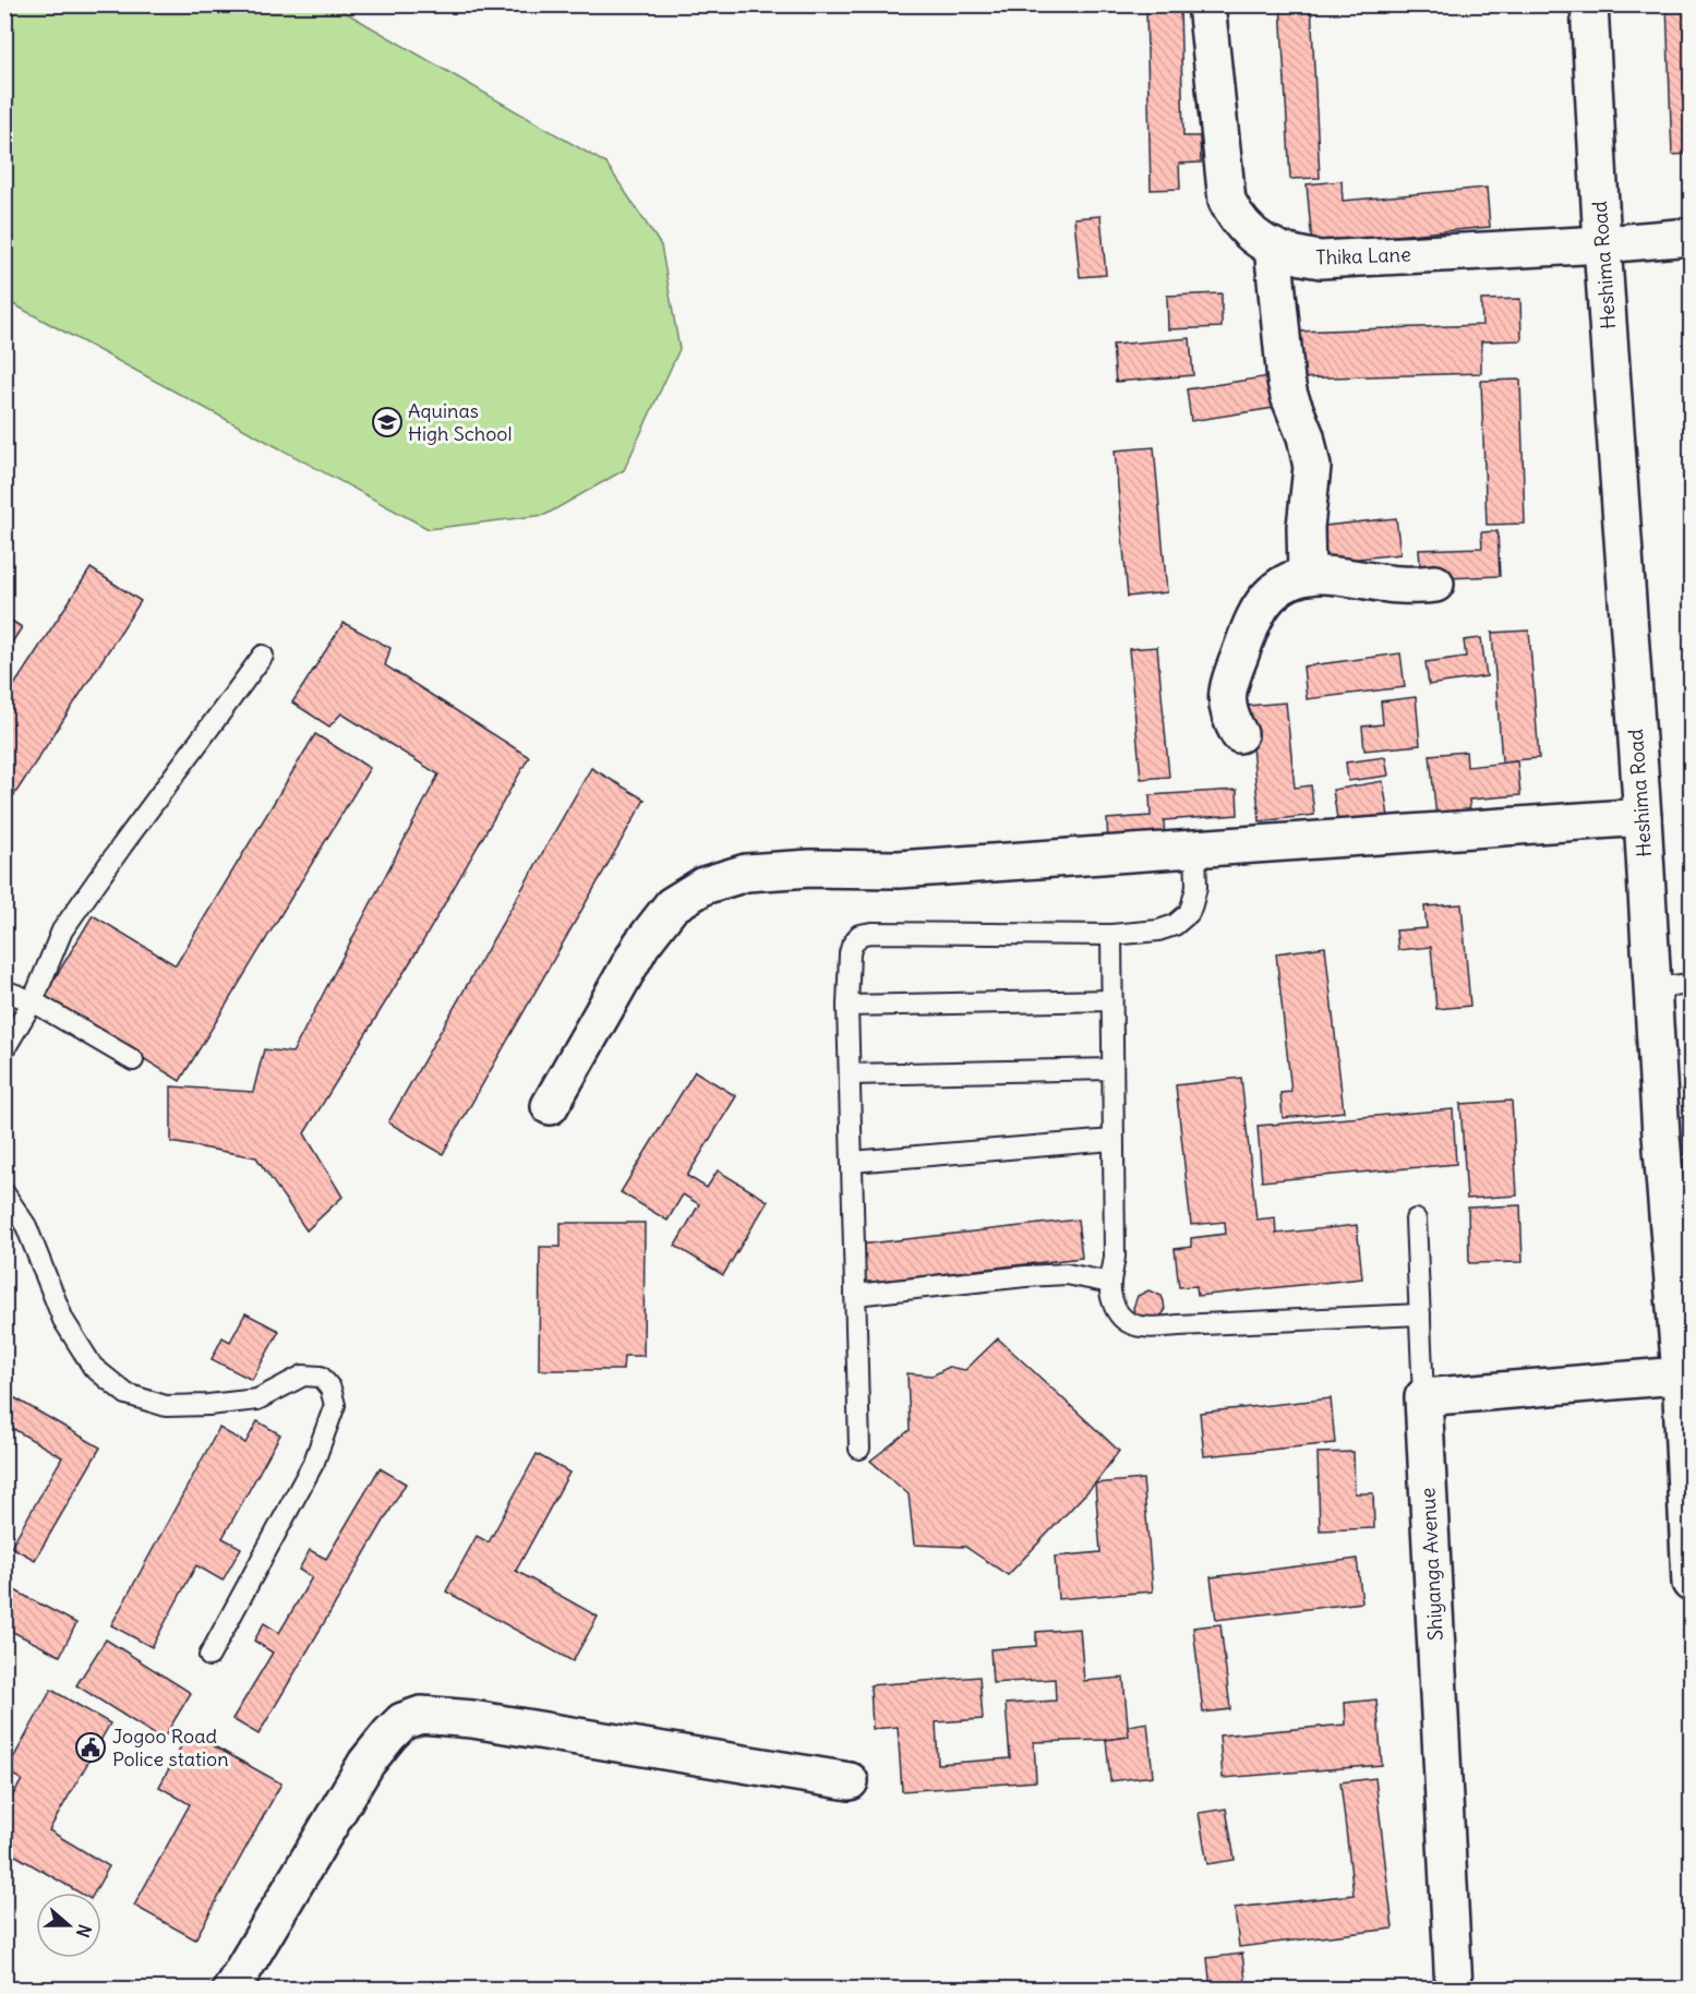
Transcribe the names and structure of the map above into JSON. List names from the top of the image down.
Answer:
{
  "streets": {
    "street": ["Thika Lane", "Heshima Road", "Shiyanga Avenue"]
  },
  "crossings": [
    ["Thika Lane", "Heshima Road"]
  ],
  "places": {
    "school or university": ["Aquinas High School"],
    "public building": ["Jogoo Road Police station"]
  },
  "north": "right"
}
